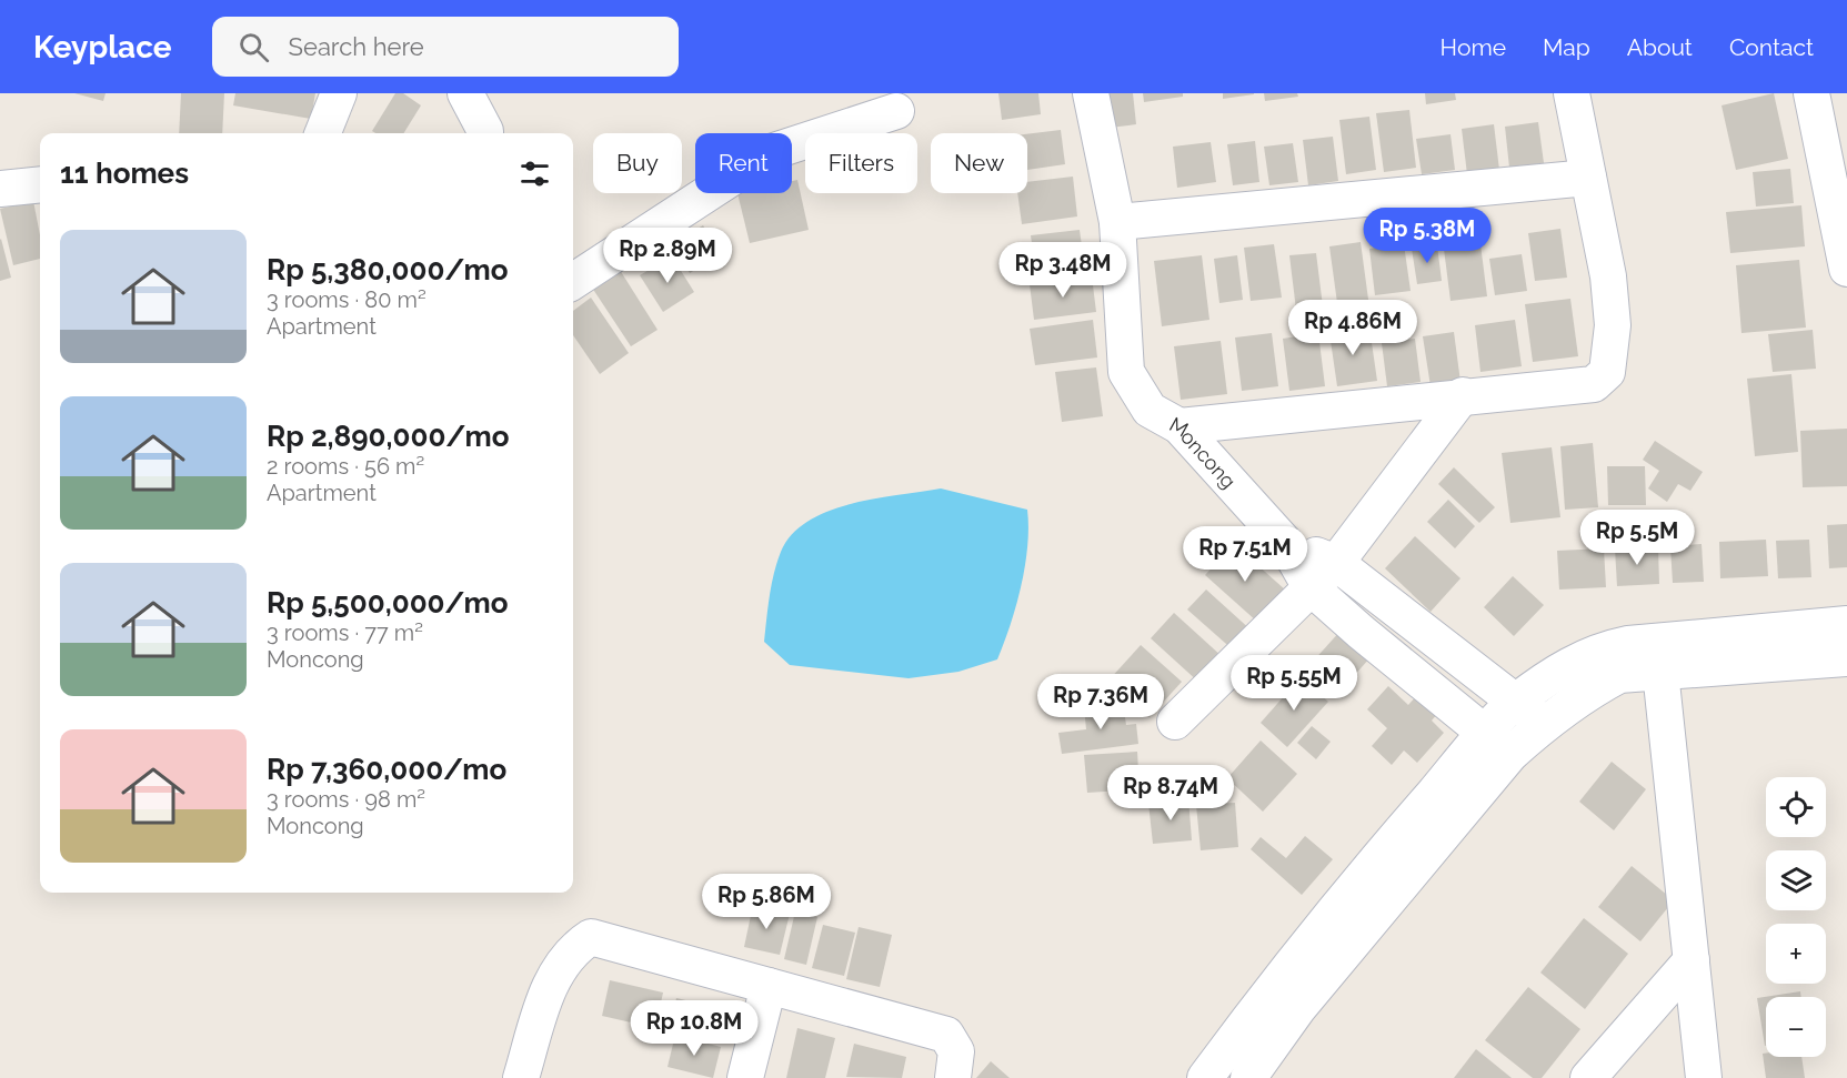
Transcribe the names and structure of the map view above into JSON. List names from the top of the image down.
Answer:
{
  "streets": {
    "street": ["Moncong"]
  },
  "page": {
    "header": "Keyplace",
    "search": "Search here",
    "nav": [
      "Home",
      "Map",
      "About",
      "Contact"
    ],
    "chip": [
      "Buy",
      "Rent",
      "Filters",
      "New"
    ],
    "heading": "11 homes",
    "price": [
      "Rp 5.38M",
      "Rp 2.89M",
      "Rp 3.48M",
      "Rp 4.86M",
      "Rp 5.5M",
      "Rp 7.51M",
      "Rp 5.55M",
      "Rp 7.36M",
      "Rp 8.74M",
      "Rp 5.86M",
      "Rp 10.8M"
    ],
    "list": [
      {
        "name": "Rp 5,380,000/mo",
        "note": "3 rooms · 80 m² · Apartment"
      },
      {
        "name": "Rp 2,890,000/mo",
        "note": "2 rooms · 56 m² · Apartment"
      },
      {
        "name": "Rp 5,500,000/mo",
        "note": "3 rooms · 77 m² · Moncong"
      },
      {
        "name": "Rp 7,360,000/mo",
        "note": "3 rooms · 98 m² · Moncong"
      }
    ],
    "map_buttons": ["+", "−"]
  }
}
